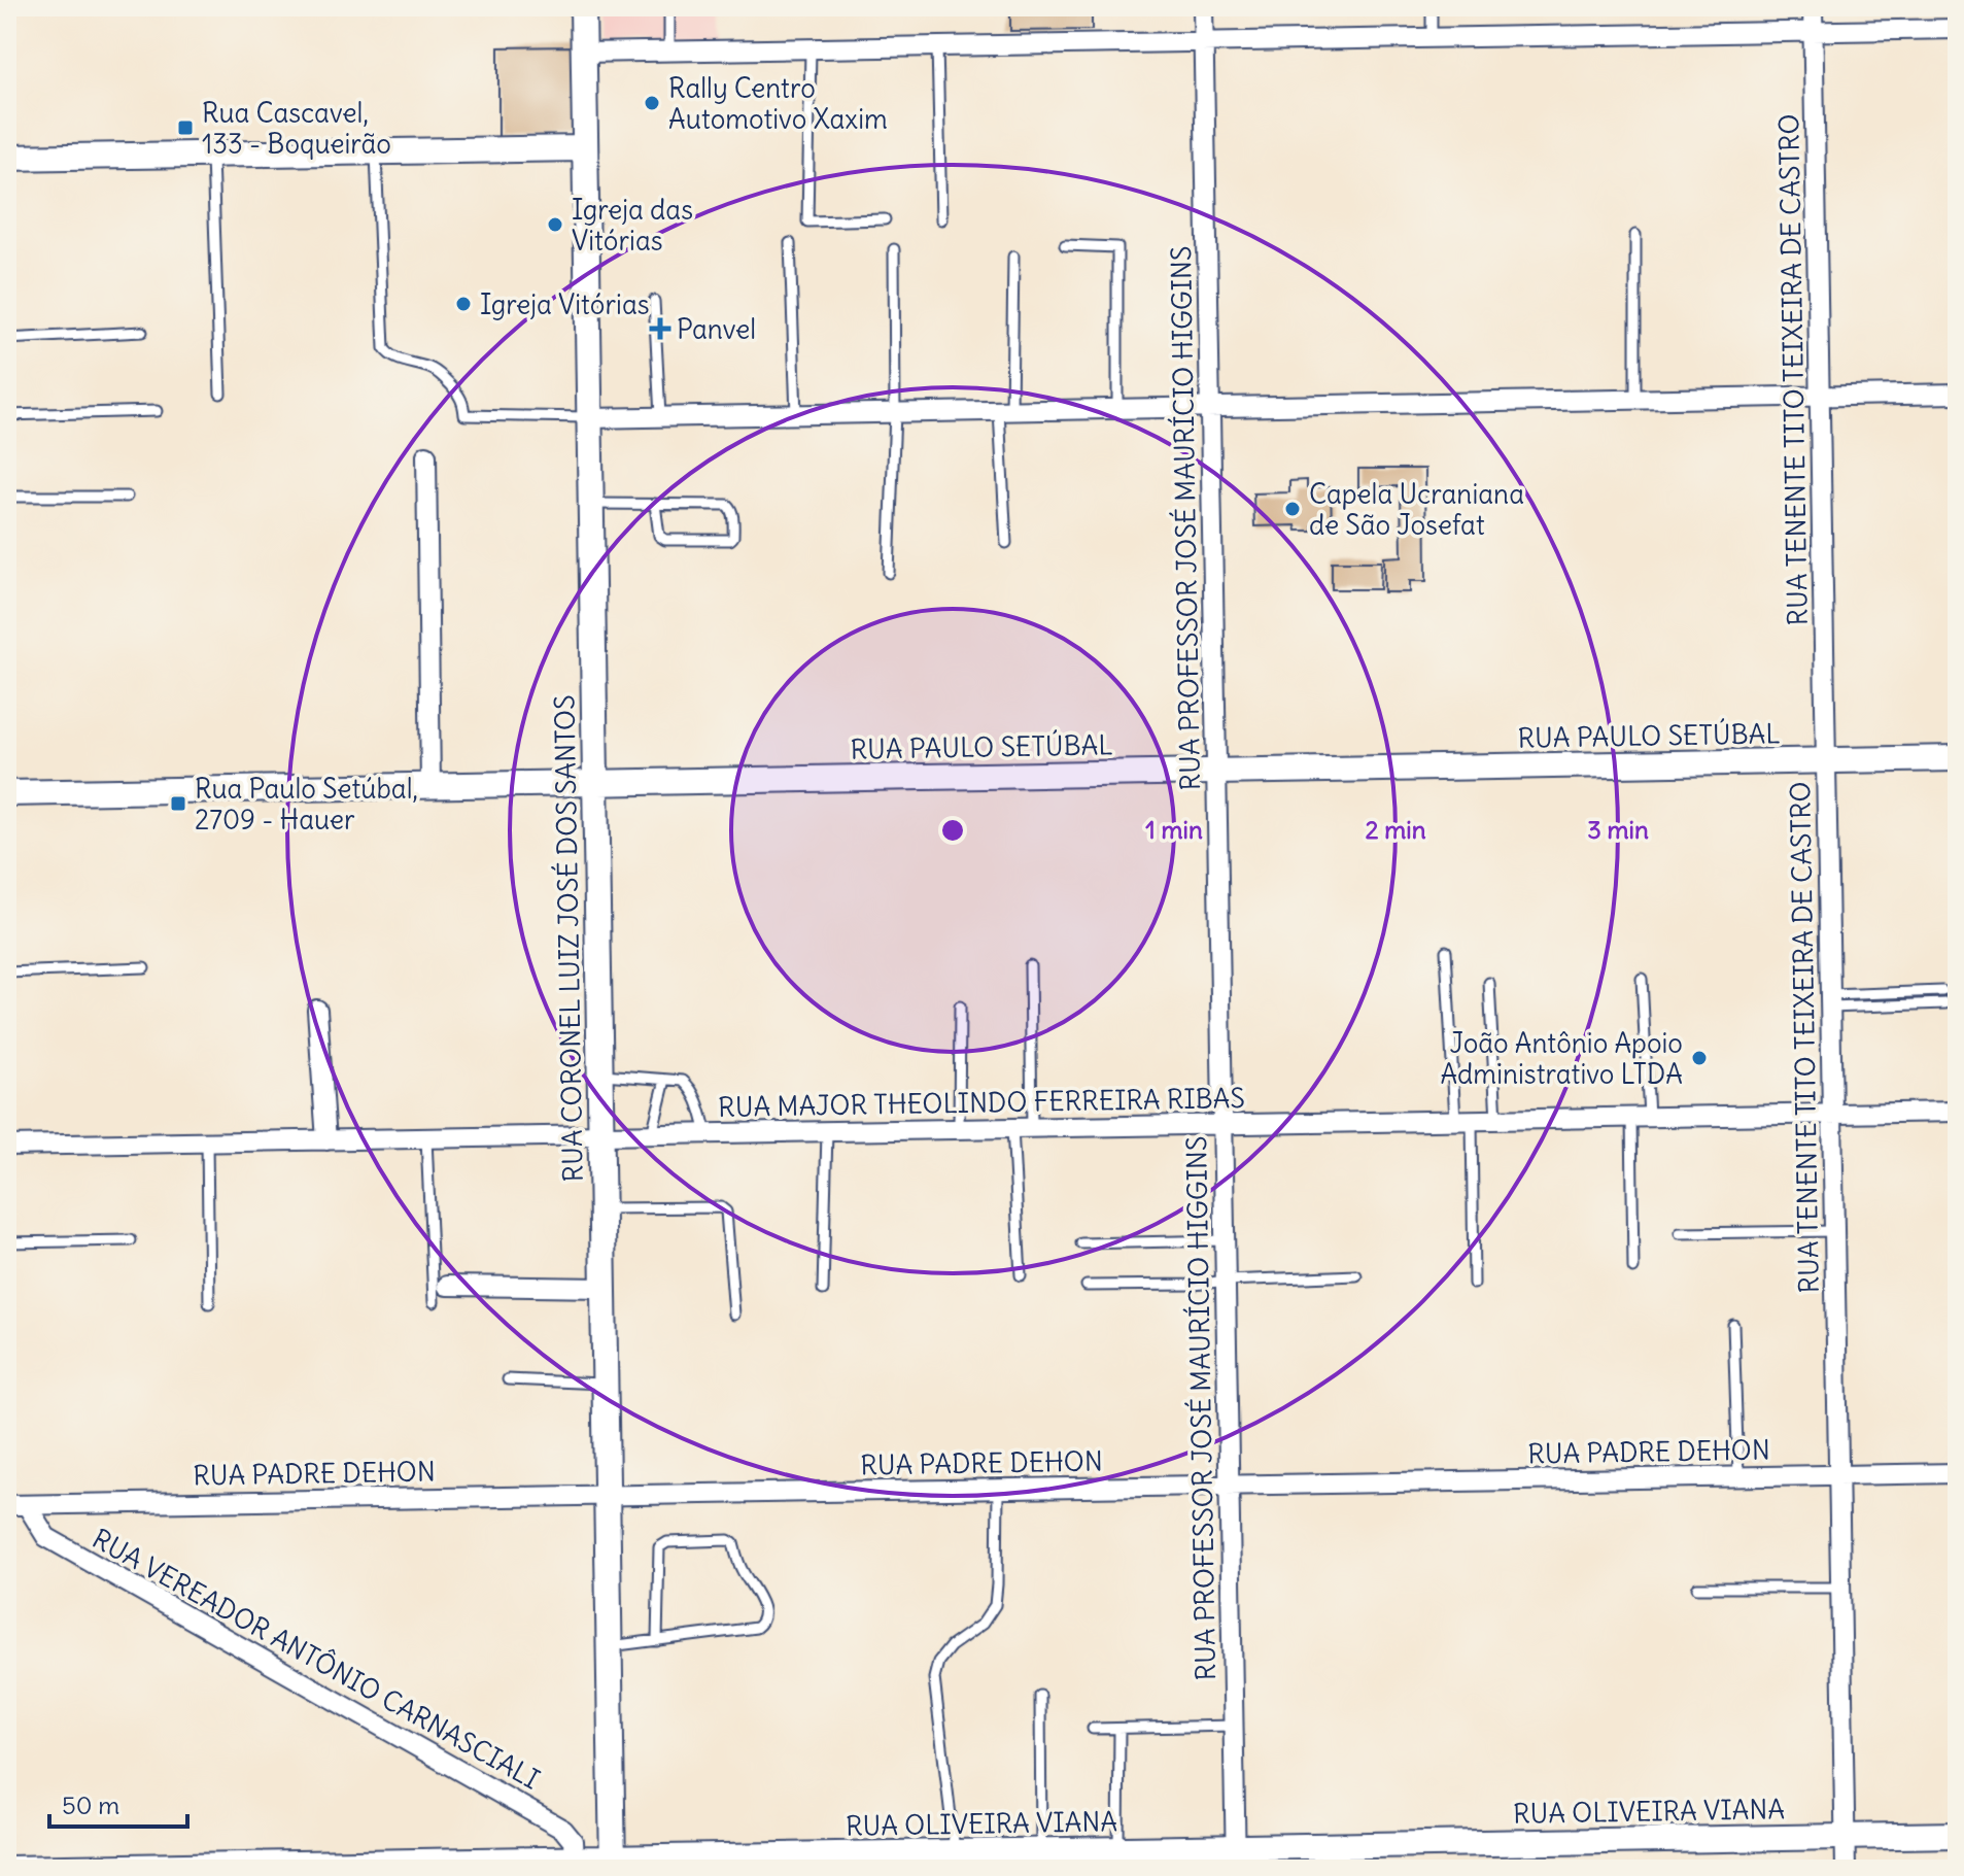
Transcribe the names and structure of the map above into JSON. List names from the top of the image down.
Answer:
{
  "streets": {
    "main road": ["RUA PAULO SETÚBAL", "RUA CORONEL LUIZ JOSÉ DOS SANTOS", "RUA OLIVEIRA VIANA"],
    "street": [
      "RUA TENENTE TITO TEIXEIRA DE CASTRO",
      "RUA PROFESSOR JOSÉ MAURÍCIO HIGGINS",
      "RUA MAJOR THEOLINDO FERREIRA RIBAS",
      "RUA PADRE DEHON",
      "RUA VEREADOR ANTÔNIO CARNASCIALI"
    ]
  },
  "crossings": [
    ["RUA TENENTE TITO TEIXEIRA DE CASTRO", "RUA PAULO SETÚBAL"],
    ["RUA TENENTE TITO TEIXEIRA DE CASTRO", "RUA MAJOR THEOLINDO FERREIRA RIBAS"],
    ["RUA TENENTE TITO TEIXEIRA DE CASTRO", "RUA PADRE DEHON"],
    ["RUA TENENTE TITO TEIXEIRA DE CASTRO", "RUA OLIVEIRA VIANA"],
    ["RUA PROFESSOR JOSÉ MAURÍCIO HIGGINS", "RUA PAULO SETÚBAL"],
    ["RUA PROFESSOR JOSÉ MAURÍCIO HIGGINS", "RUA MAJOR THEOLINDO FERREIRA RIBAS"],
    ["RUA PROFESSOR JOSÉ MAURÍCIO HIGGINS", "RUA PADRE DEHON"],
    ["RUA PROFESSOR JOSÉ MAURÍCIO HIGGINS", "RUA OLIVEIRA VIANA"],
    ["RUA PAULO SETÚBAL", "RUA CORONEL LUIZ JOSÉ DOS SANTOS"],
    ["RUA CORONEL LUIZ JOSÉ DOS SANTOS", "RUA MAJOR THEOLINDO FERREIRA RIBAS"],
    ["RUA CORONEL LUIZ JOSÉ DOS SANTOS", "RUA PADRE DEHON"],
    ["RUA CORONEL LUIZ JOSÉ DOS SANTOS", "RUA OLIVEIRA VIANA"],
    ["RUA PADRE DEHON", "RUA VEREADOR ANTÔNIO CARNASCIALI"],
    ["RUA VEREADOR ANTÔNIO CARNASCIALI", "RUA OLIVEIRA VIANA"]
  ],
  "places": {
    "other": [
      "Rally Centro Automotivo Xaxim",
      "Igreja das Vitórias",
      "Igreja Vitórias",
      "Capela Ucraniana de São Josefat",
      "João Antônio Apoio Administrativo LTDA"
    ],
    "transit": ["Rua Cascavel, 133 - Boqueirão", "Rua Paulo Setúbal, 2709 - Hauer"],
    "health": ["Panvel"]
  },
  "scale_bar": "50 m",
  "rings": ["1 min", "2 min", "3 min"]
}
